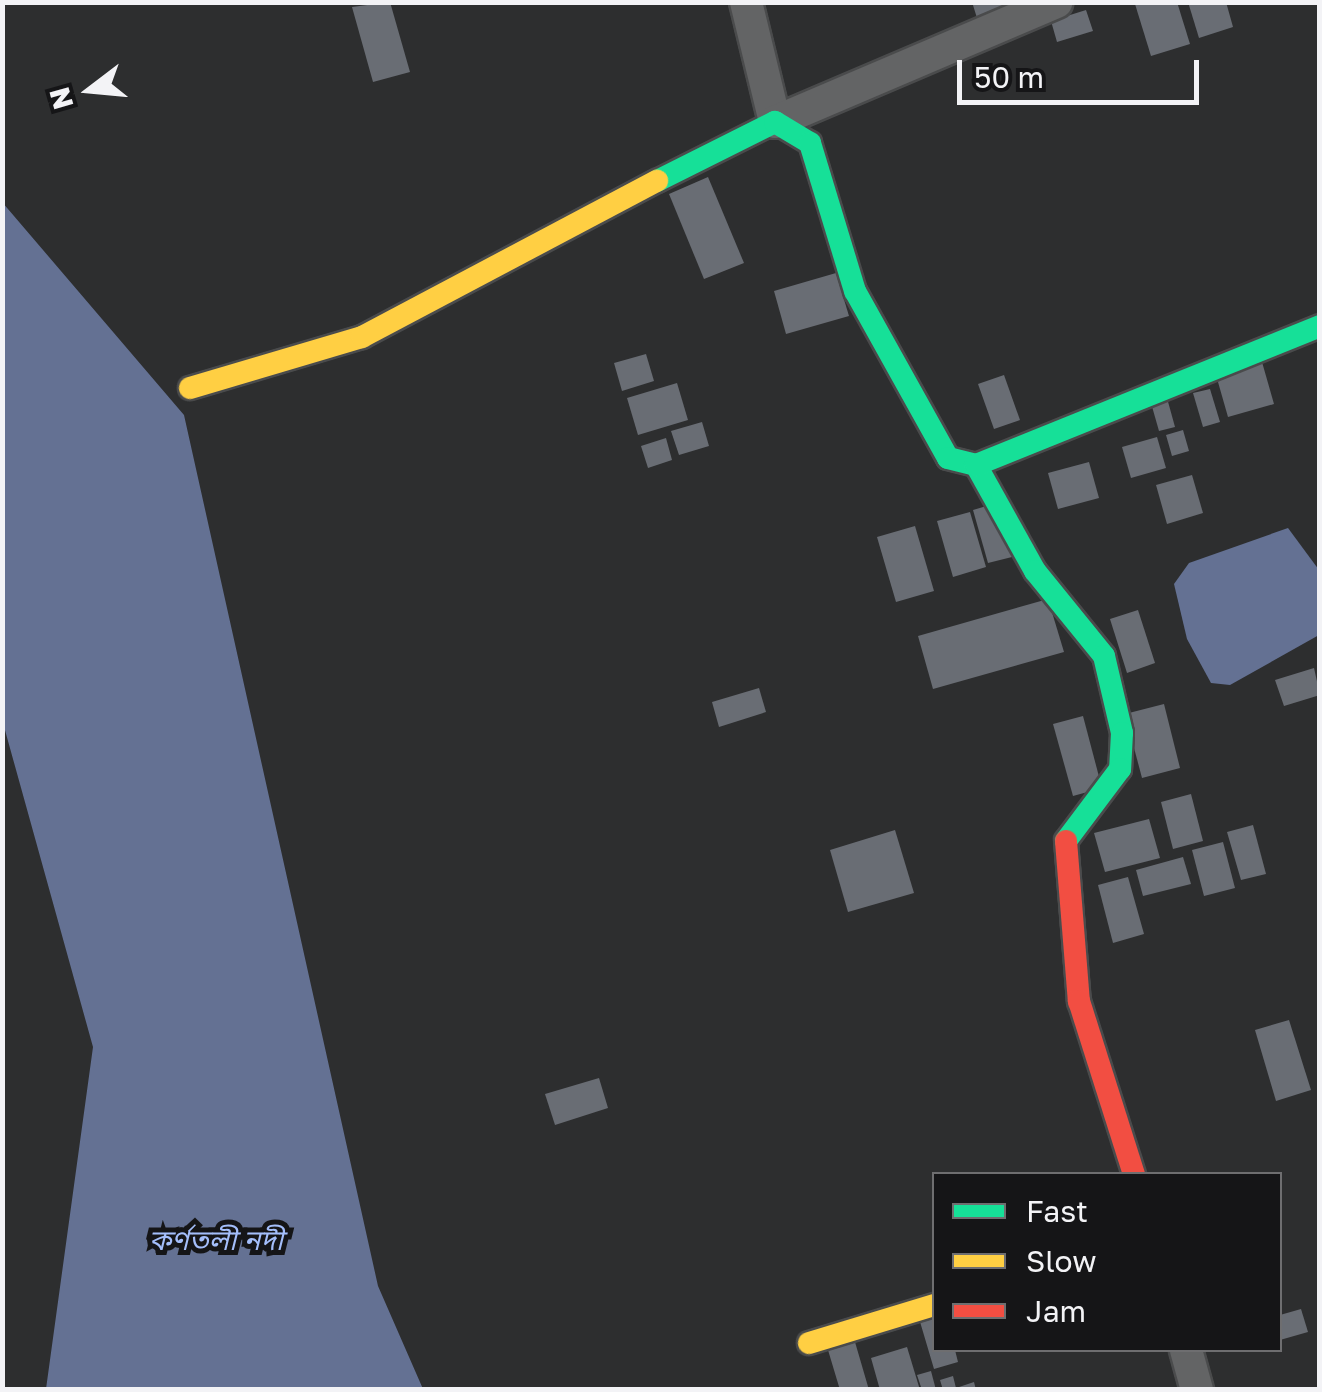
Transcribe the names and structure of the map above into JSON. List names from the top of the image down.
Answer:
{
  "water": ["কর্ণতলী নদী"],
  "legend": ["Fast", "Slow", "Jam"],
  "scale_bar": "50 m",
  "north": "left"
}
